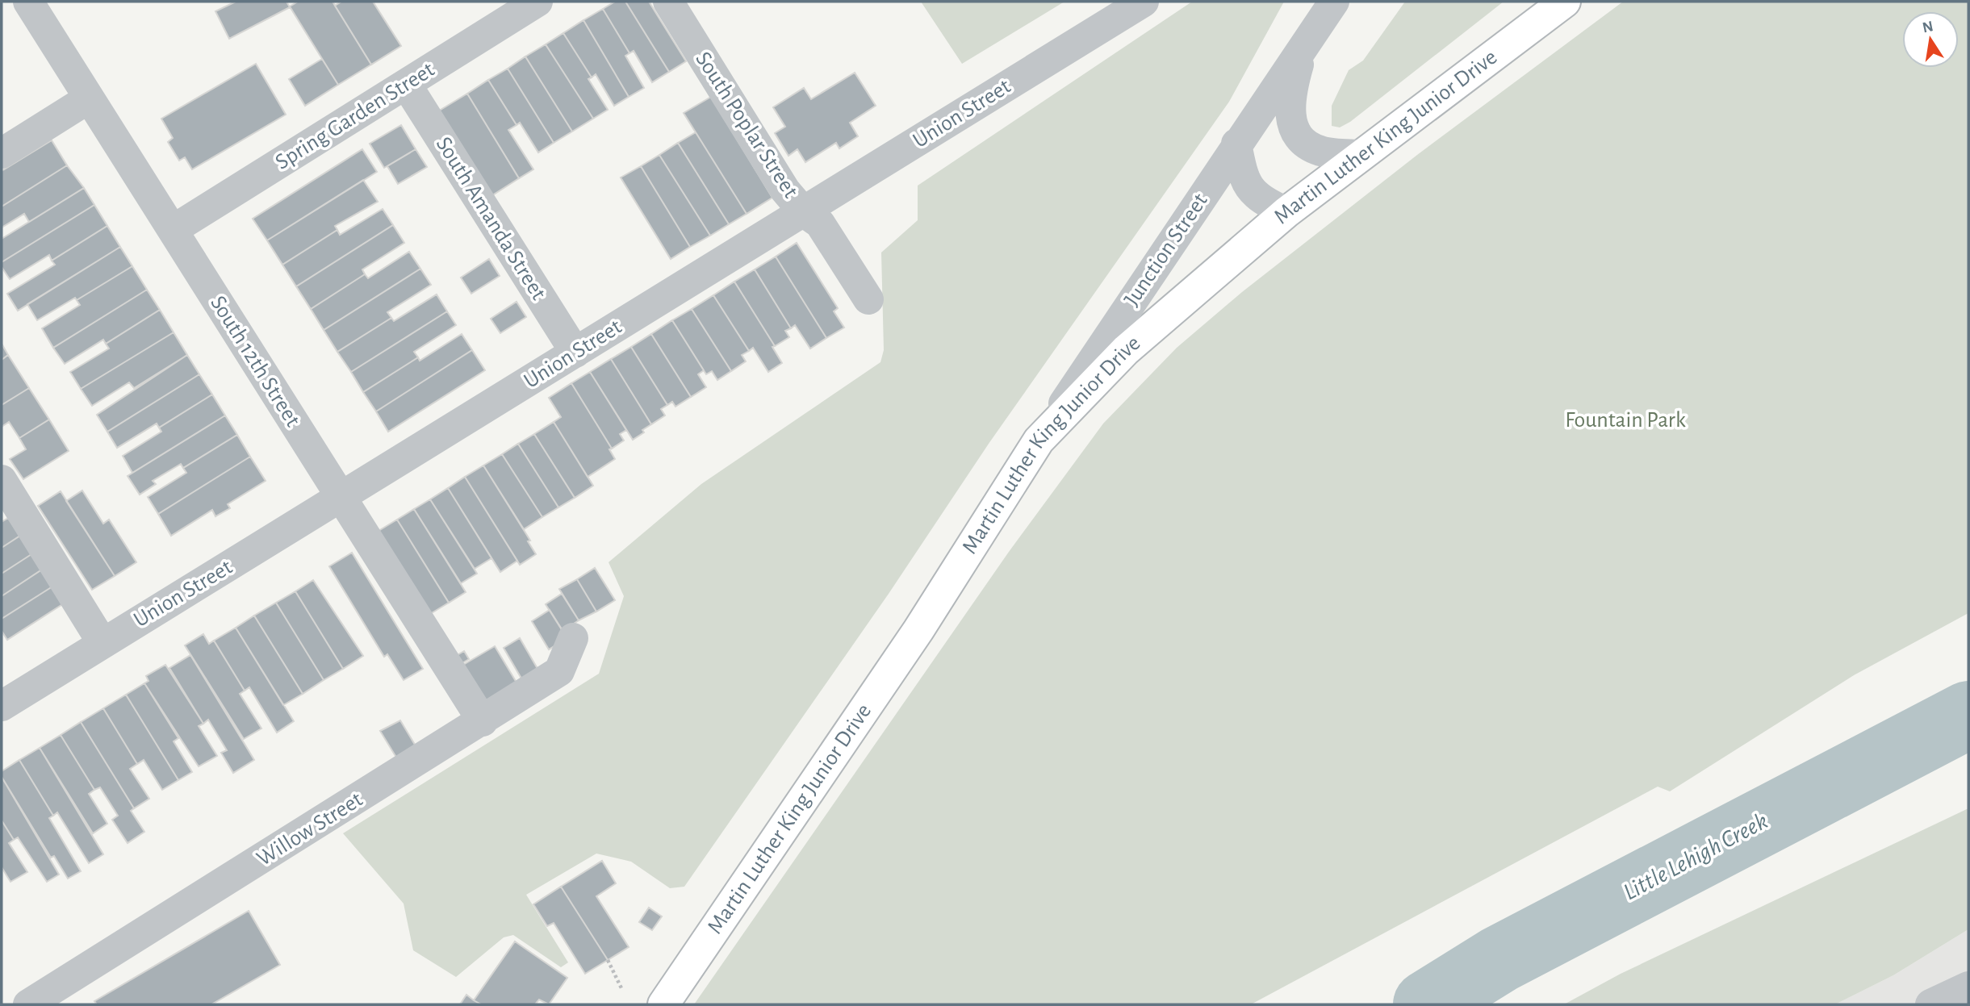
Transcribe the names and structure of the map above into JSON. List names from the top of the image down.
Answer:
{
  "streets": {
    "main road": ["Martin Luther King Junior Drive"],
    "street": [
      "Union Street",
      "Spring Garden Street",
      "South Poplar Street",
      "South Amanda Street",
      "Junction Street",
      "South 12th Street",
      "Willow Street"
    ]
  },
  "crossings": [
    ["Union Street", "South Poplar Street"],
    ["Union Street", "South Amanda Street"],
    ["Union Street", "South 12th Street"],
    ["Spring Garden Street", "South Amanda Street"],
    ["Spring Garden Street", "South 12th Street"],
    ["Martin Luther King Junior Drive", "Junction Street"],
    ["South 12th Street", "Willow Street"]
  ],
  "water": ["Little Lehigh Creek"],
  "parks": ["Fountain Park"],
  "north": "top"
}
